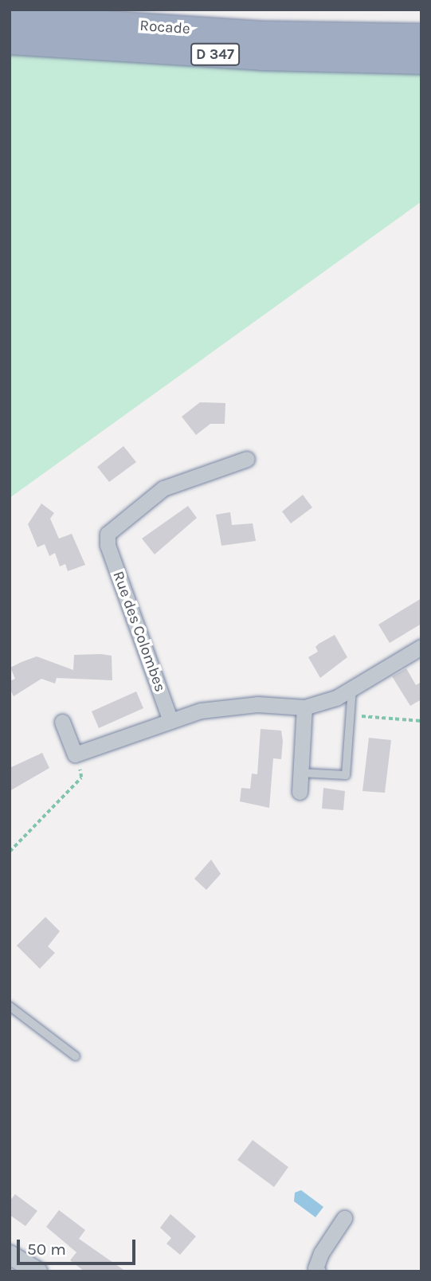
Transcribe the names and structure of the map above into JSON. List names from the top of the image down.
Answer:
{
  "streets": {
    "highway": ["Rocade", "D 347"],
    "street": ["Rue des Colombes"]
  },
  "scale_bar": "50 m"
}
